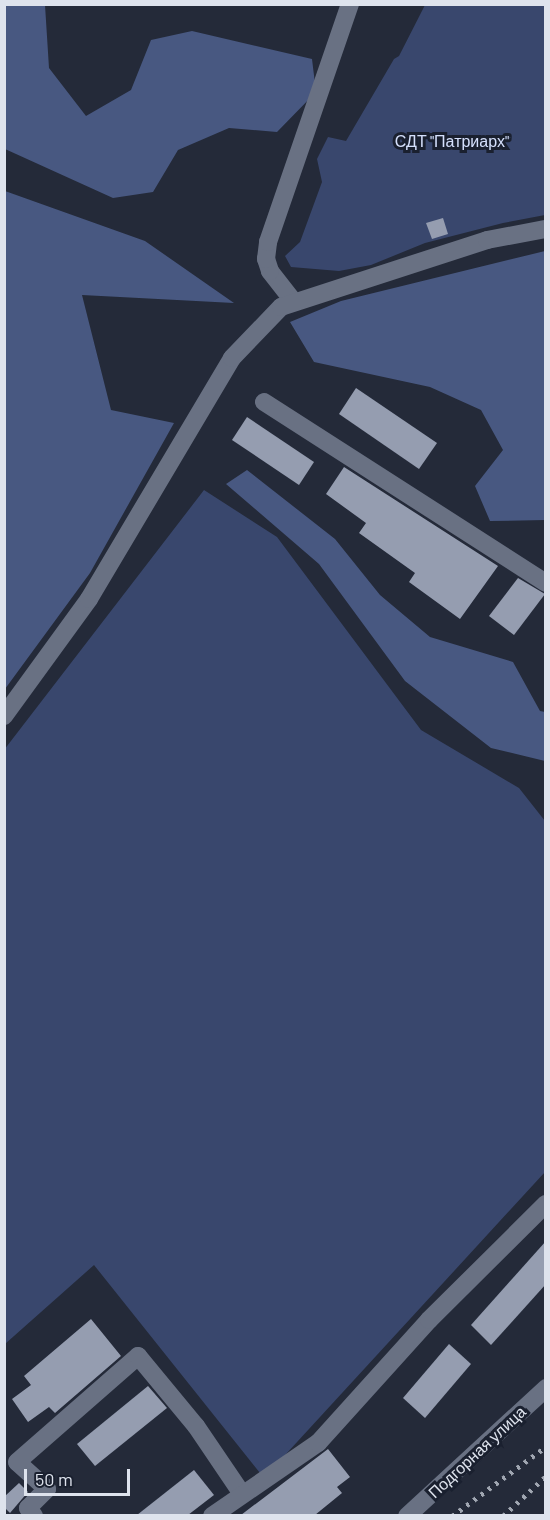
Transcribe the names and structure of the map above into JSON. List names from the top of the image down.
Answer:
{
  "streets": {
    "street": ["Подгорная улица"]
  },
  "parks": ["СДТ \"Патриарх\""],
  "scale_bar": "50 m"
}
